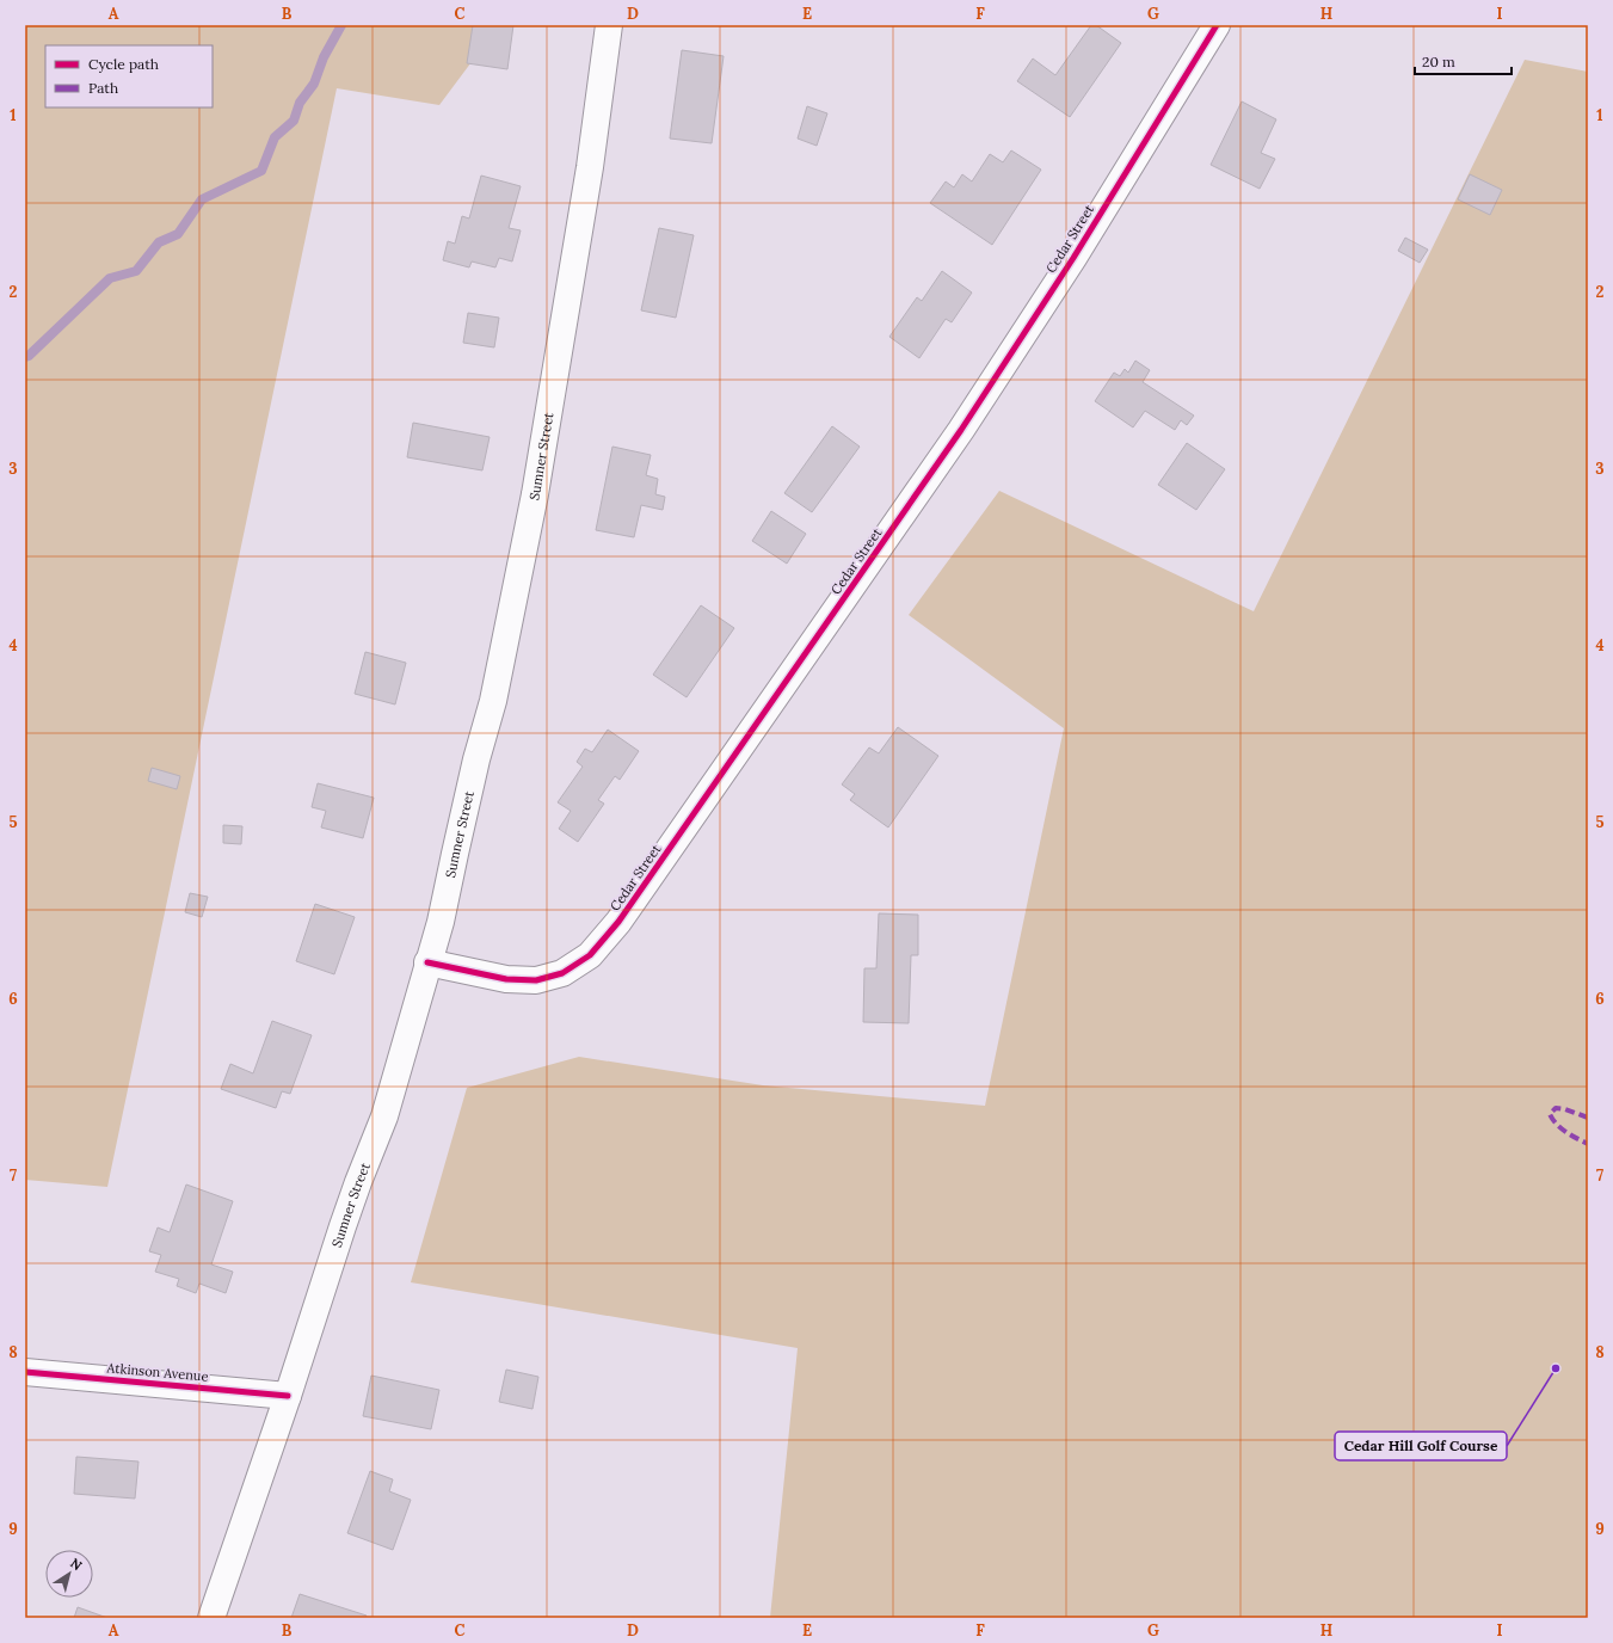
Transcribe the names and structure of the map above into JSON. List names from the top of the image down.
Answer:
{
  "streets": {
    "main road": ["Cedar Street", "Sumner Street", "Atkinson Avenue"]
  },
  "crossings": [
    ["Cedar Street", "Sumner Street"],
    ["Sumner Street", "Atkinson Avenue"]
  ],
  "places": ["Cedar Hill Golf Course"],
  "legend": ["Cycle path", "Path"],
  "scale_bar": "20 m",
  "north": "top right",
  "grid": {
    "columns": [
      "A",
      "B",
      "C",
      "D",
      "E",
      "F",
      "G",
      "H",
      "I"
    ],
    "rows": [
      "1",
      "2",
      "3",
      "4",
      "5",
      "6",
      "7",
      "8",
      "9"
    ]
  }
}
